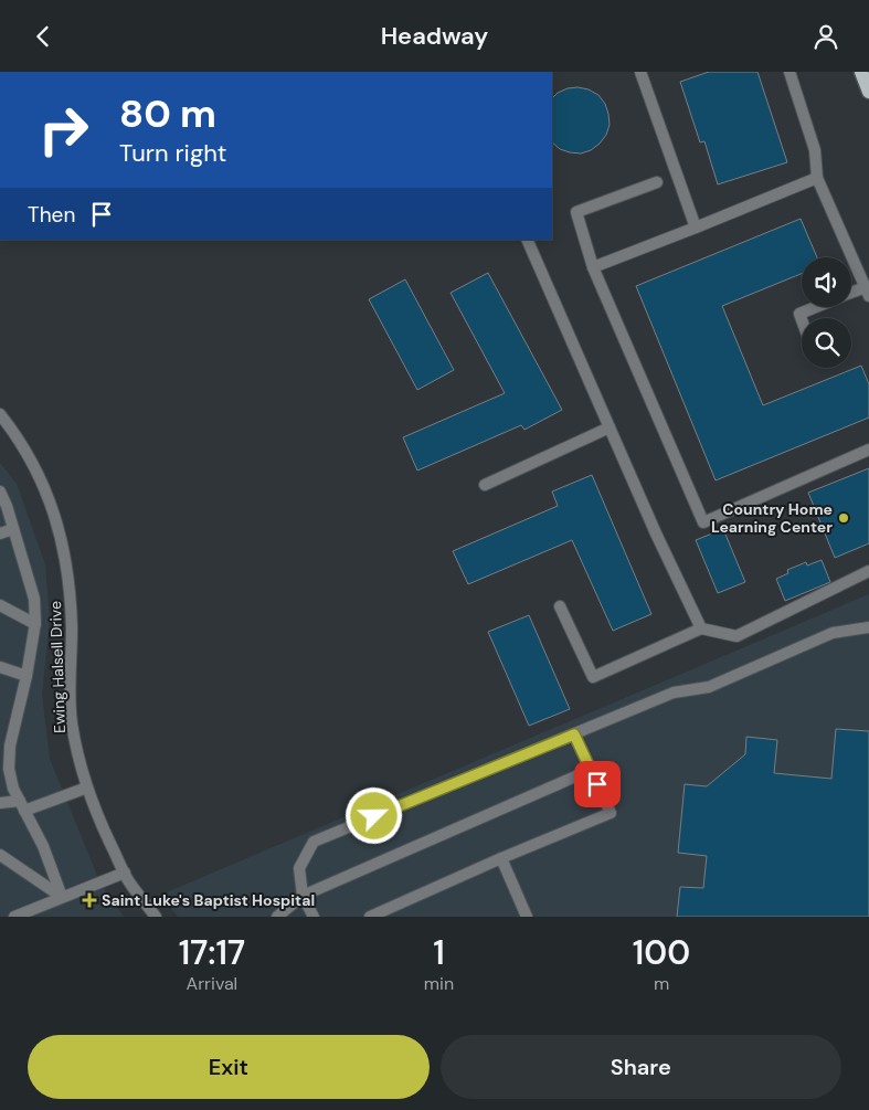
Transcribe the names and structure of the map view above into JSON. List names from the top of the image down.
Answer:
{
  "streets": {
    "street": ["Ewing Halsell Drive"]
  },
  "places": {
    "other": ["Country Home Learning Center"],
    "health": ["Saint Luke's Baptist Hospital"]
  },
  "page": {
    "header": "Headway",
    "turn": ["80 m", "Turn right"],
    "then": "Then",
    "eta": [
      "17:17",
      "Arrival",
      "1",
      "min",
      "100",
      "m"
    ],
    "buttons": ["Exit", "Share"]
  }
}
